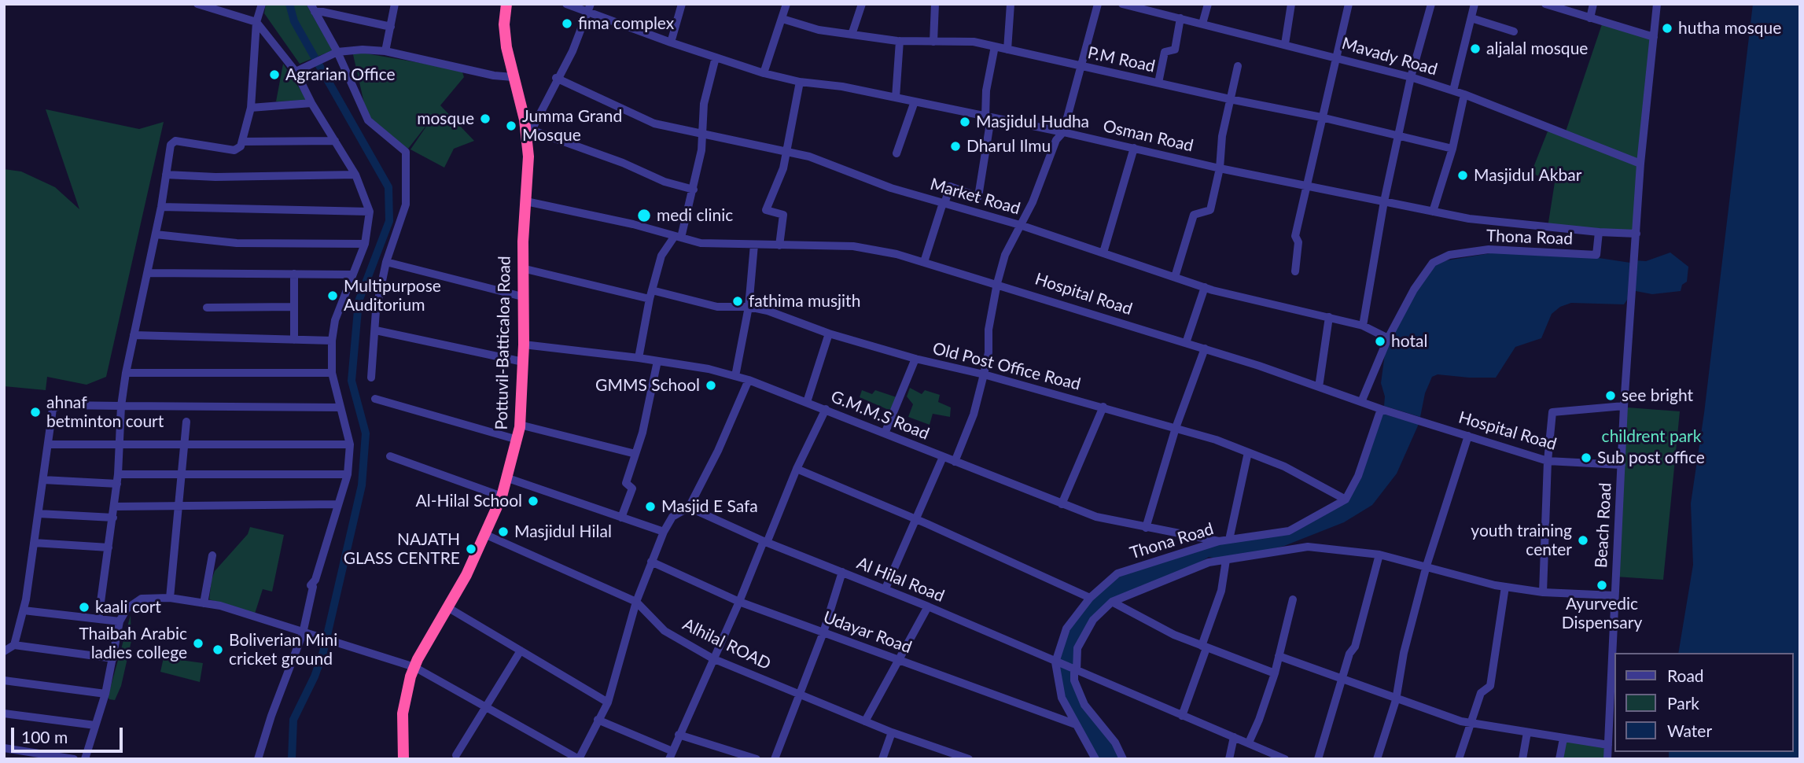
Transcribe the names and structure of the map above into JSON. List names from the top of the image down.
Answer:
{
  "streets": {
    "highway": ["Pottuvil-Batticaloa Road"],
    "street": [
      "Mavady Road",
      "P.M Road",
      "Osman Road",
      "Market Road",
      "Thona Road",
      "Hospital Road",
      "Old Post Office Road",
      "G.M.M.S Road",
      "Beach Road",
      "Al Hilal Road",
      "Udayar Road",
      "Alhilal ROAD"
    ]
  },
  "crossings": [
    ["Osman Road", "Thona Road"],
    ["Osman Road", "Beach Road"],
    ["Market Road", "Thona Road"],
    ["Thona Road", "Hospital Road"],
    ["Thona Road", "Old Post Office Road"],
    ["Thona Road", "G.M.M.S Road"],
    ["Thona Road", "Al Hilal Road"],
    ["Thona Road", "Udayar Road"],
    ["Hospital Road", "Pottuvil-Batticaloa Road"],
    ["Hospital Road", "Beach Road"],
    ["Pottuvil-Batticaloa Road", "Old Post Office Road"],
    ["Pottuvil-Batticaloa Road", "G.M.M.S Road"],
    ["Pottuvil-Batticaloa Road", "Alhilal ROAD"]
  ],
  "parks": ["childrent park"],
  "places": [
    "fima complex",
    "hutha mosque",
    "aljalal mosque",
    "Agrarian Office",
    "mosque",
    "Masjidul Hudha",
    "Jumma Grand Mosque",
    "Dharul Ilmu",
    "Masjidul Akbar",
    "medi clinic",
    "Multipurpose Auditorium",
    "fathima musjith",
    "hotal",
    "GMMS School",
    "see bright",
    "ahnaf betminton court",
    "Sub post office",
    "Al-Hilal School",
    "Masjid E Safa",
    "Masjidul Hilal",
    "youth training center",
    "NAJATH GLASS CENTRE",
    "Ayurvedic Dispensary",
    "kaali cort",
    "Thaibah Arabic ladies college",
    "Boliverian Mini cricket ground"
  ],
  "legend": ["Road", "Park", "Water"],
  "scale_bar": "100 m"
}
